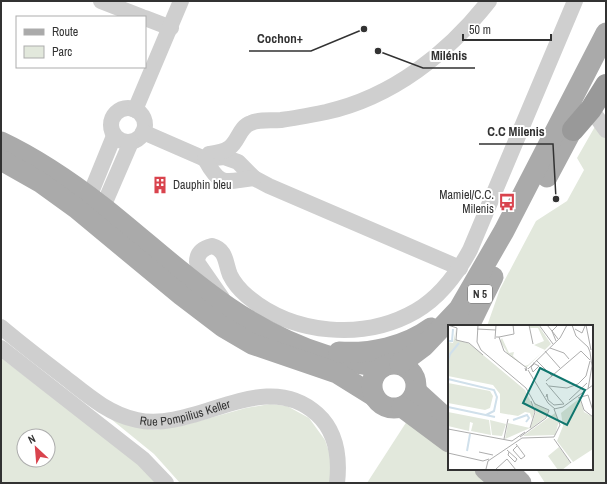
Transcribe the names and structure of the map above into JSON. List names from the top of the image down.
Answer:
{
  "streets": {
    "main road": ["N 5"],
    "street": ["Rue Pompilius Keller"]
  },
  "places": {
    "other": ["Cochon+", "Milénis", "C.C Milenis"],
    "building": ["Dauphin bleu"],
    "bus stop": ["Mamiel/C.C. Milenis"]
  },
  "legend": ["Route", "Parc"],
  "scale_bar": "50 m",
  "north": "top left"
}
